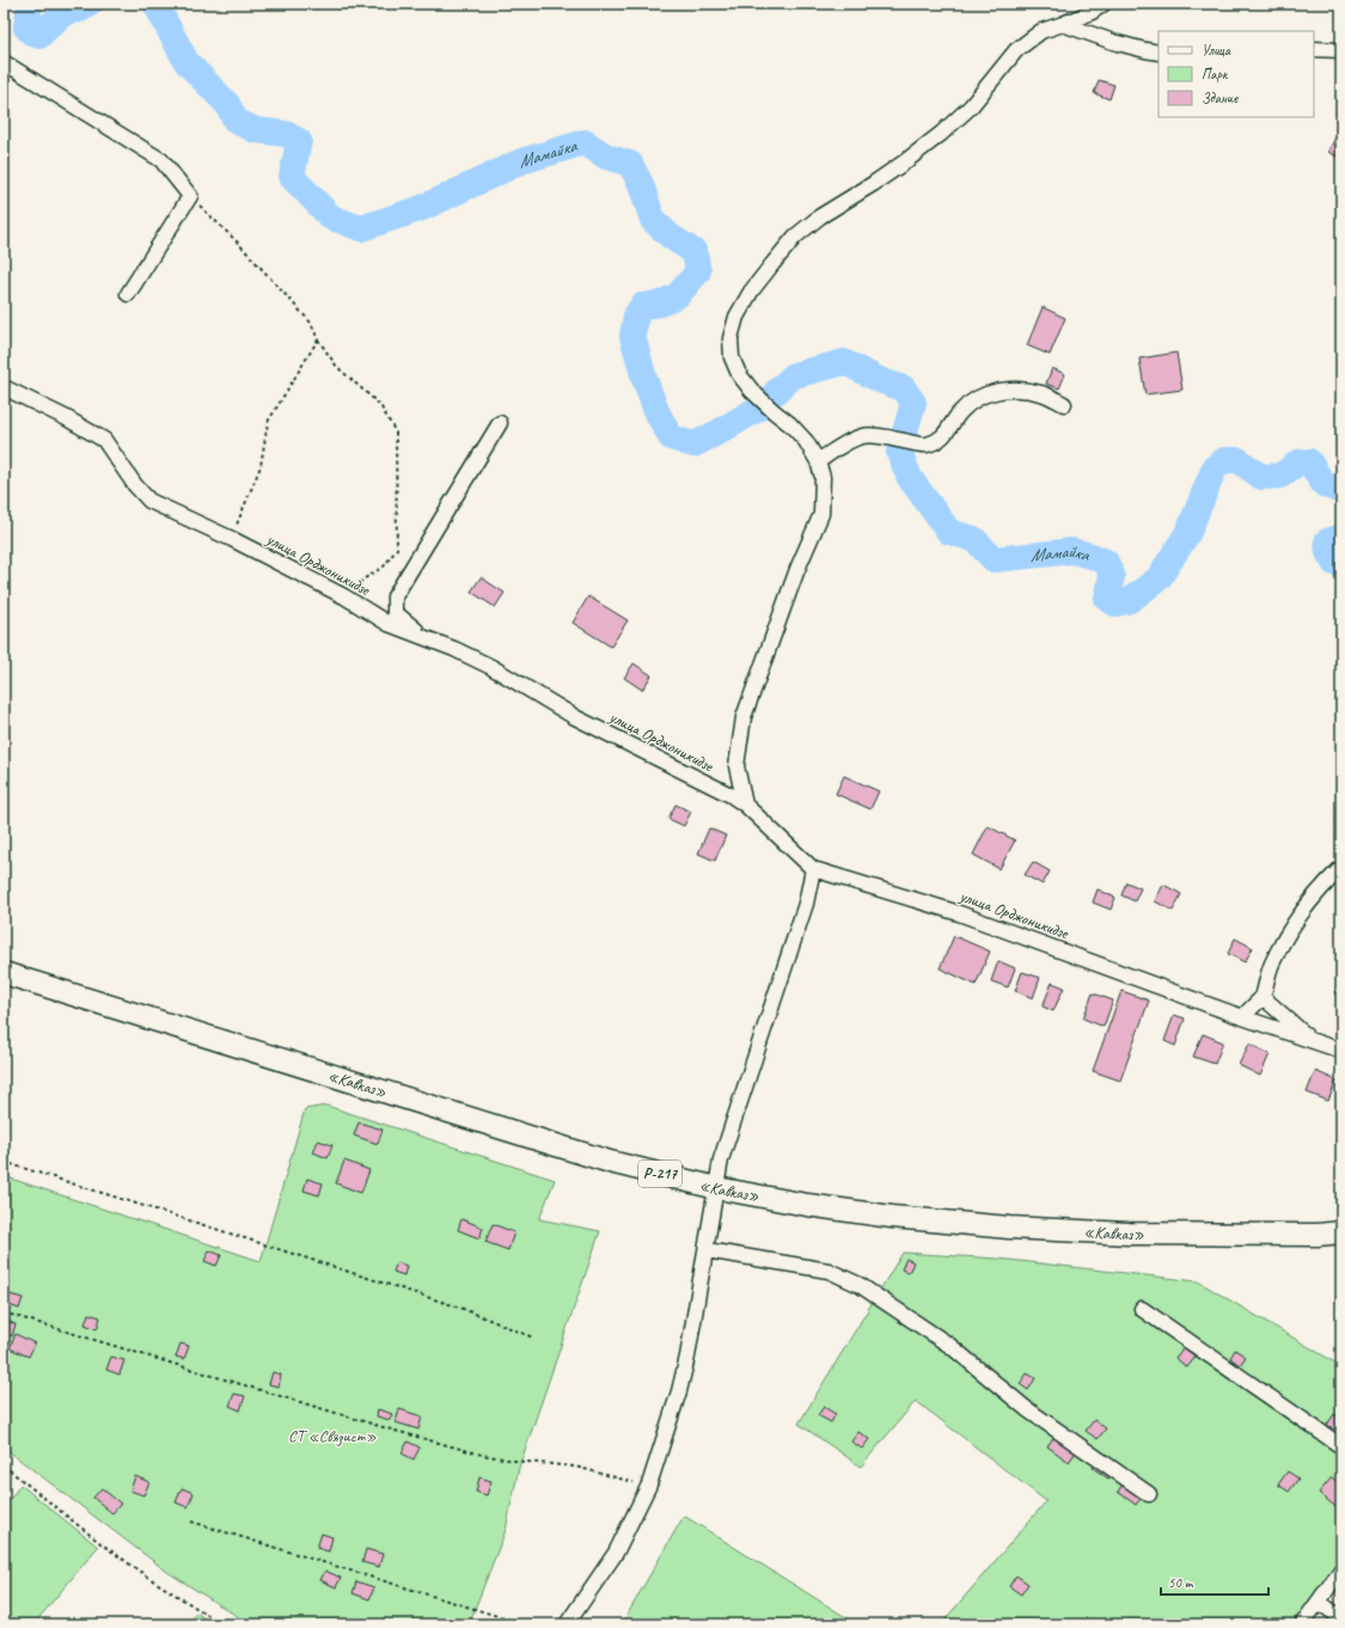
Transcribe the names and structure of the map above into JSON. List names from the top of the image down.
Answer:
{
  "streets": {
    "highway": ["«Кавказ»", "Р-217"],
    "street": ["улица Орджоникидзе"]
  },
  "water": ["Мамайка"],
  "parks": ["СТ «Связист»"],
  "legend": ["Улица", "Парк", "Здание"],
  "scale_bar": "50 m"
}
